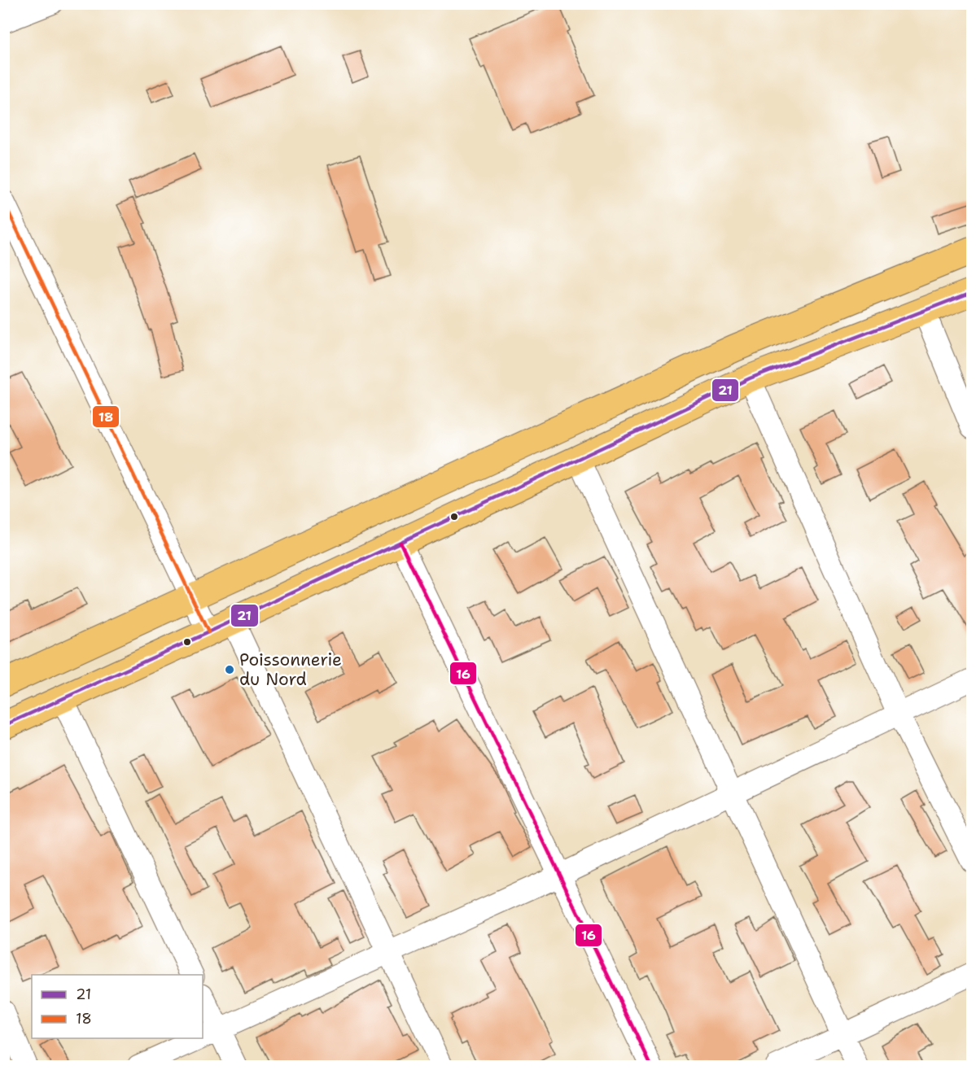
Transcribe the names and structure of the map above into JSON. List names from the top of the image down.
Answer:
{
  "places": ["Poissonnerie du Nord"],
  "lines": ["transit line 18", "transit line 21", "transit line 16"],
  "legend": ["21", "18"]
}
